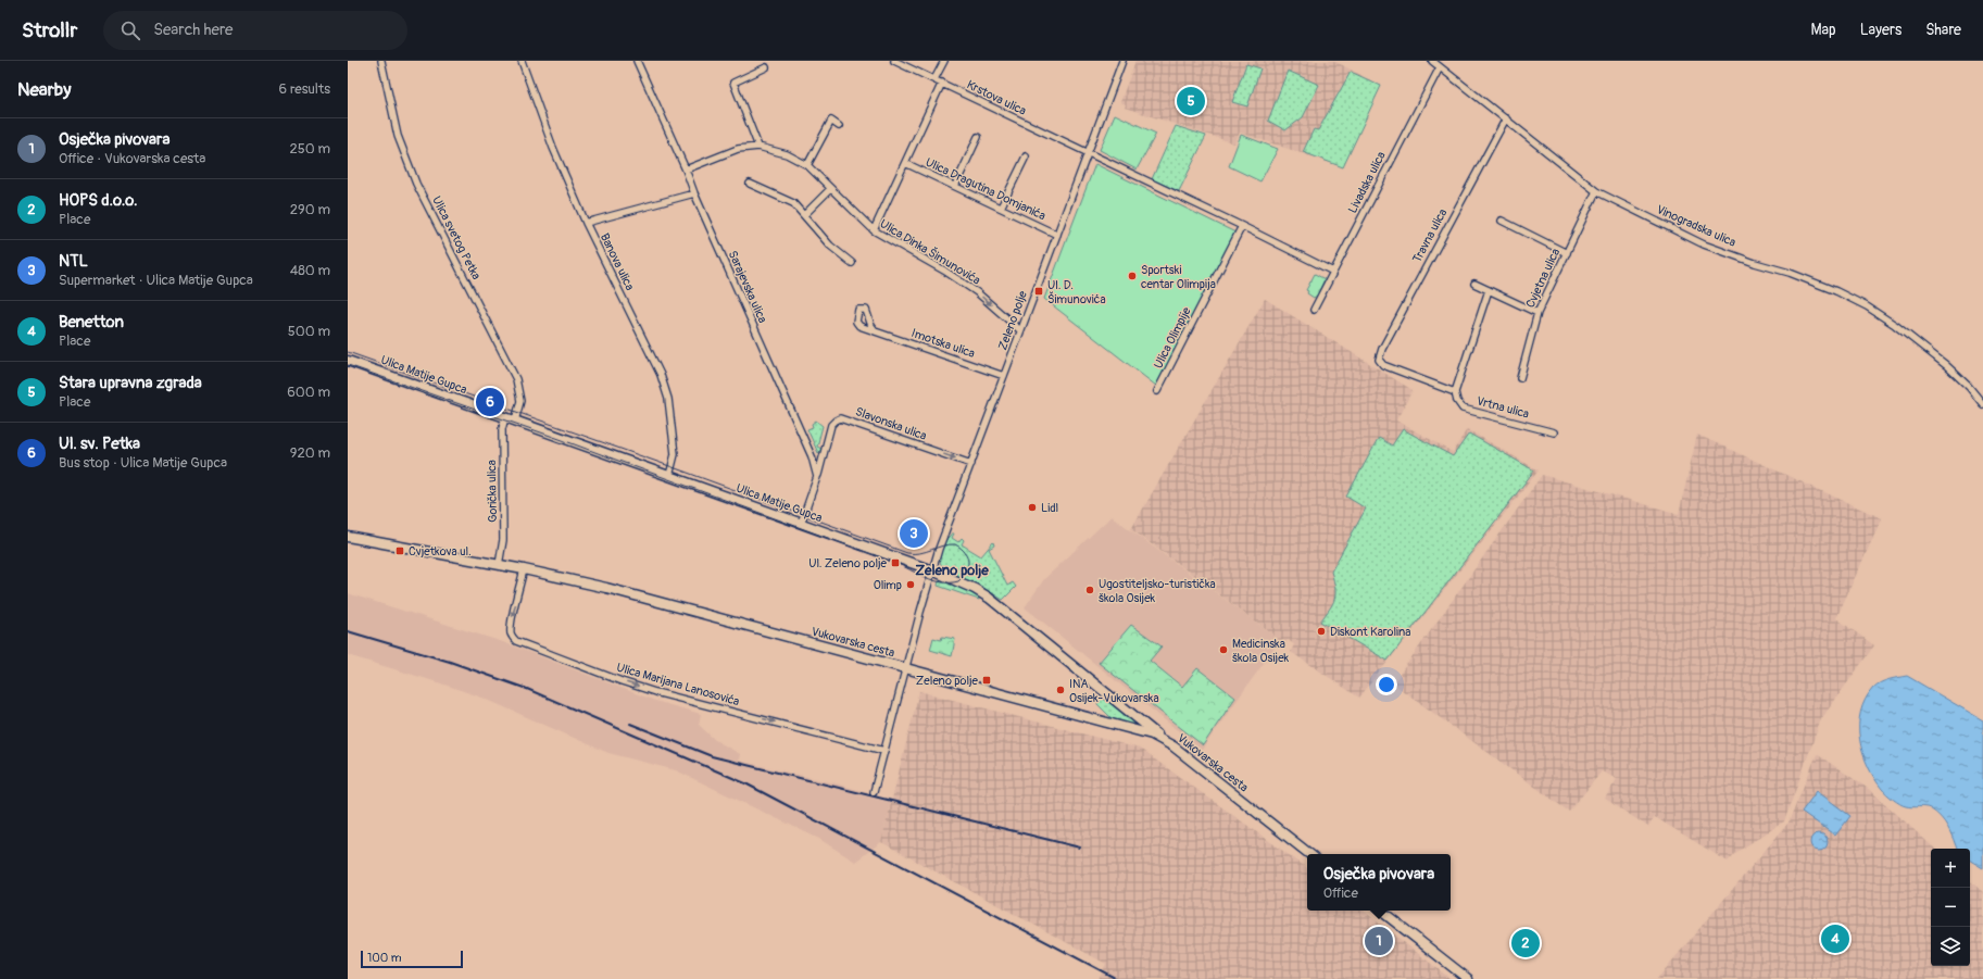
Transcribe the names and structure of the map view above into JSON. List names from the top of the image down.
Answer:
{
  "streets": {
    "main road": ["Ulica Matije Gupca", "Vukovarska cesta"],
    "street": [
      "Krstova ulica",
      "Livadska ulica",
      "Ulica Dragutina Domjanića",
      "Vinogradska ulica",
      "Travna ulica",
      "Ulica svetog Petka",
      "Ulica Dinka Šimunovića",
      "Banova ulica",
      "Cvjetna ulica",
      "Sarajevska ulica",
      "Zeleno polje",
      "Ulica Olimpije",
      "Imotska ulica",
      "Vrtna ulica",
      "Slavonska ulica",
      "Gorička ulica",
      "Ulica Marijana Lanosovića"
    ]
  },
  "crossings": [
    ["Krstova ulica", "Zeleno polje"],
    ["Livadska ulica", "Vinogradska ulica"],
    ["Ulica Dragutina Domjanića", "Zeleno polje"],
    ["Vinogradska ulica", "Travna ulica"],
    ["Vinogradska ulica", "Cvjetna ulica"],
    ["Travna ulica", "Vrtna ulica"],
    ["Ulica svetog Petka", "Ulica Matije Gupca"],
    ["Ulica Dinka Šimunovića", "Sarajevska ulica"],
    ["Ulica Dinka Šimunovića", "Zeleno polje"],
    ["Banova ulica", "Ulica Matije Gupca"],
    ["Sarajevska ulica", "Slavonska ulica"],
    ["Zeleno polje", "Imotska ulica"],
    ["Zeleno polje", "Ulica Matije Gupca"],
    ["Zeleno polje", "Slavonska ulica"],
    ["Zeleno polje", "Vukovarska cesta"],
    ["Zeleno polje", "Ulica Marijana Lanosovića"],
    ["Ulica Matije Gupca", "Gorička ulica"],
    ["Ulica Matije Gupca", "Vukovarska cesta"],
    ["Gorička ulica", "Vukovarska cesta"],
    ["Vukovarska cesta", "Ulica Marijana Lanosovića"]
  ],
  "one_way": ["Ulica Dinka Šimunovića", "Ulica Marijana Lanosovića"],
  "districts": ["Zeleno polje"],
  "places": {
    "other": [
      "Sportski centar Olimpija",
      "Lidl",
      "Olimp",
      "Ugostiteljsko-turistička škola Osijek",
      "Diskont Karolina",
      "Medicinska škola Osijek",
      "INA Osijek-Vukovarska"
    ],
    "transit": [
      "Ul. D. Šimunovića",
      "Cvjetkova ul.",
      "Ul. Zeleno polje",
      "Zeleno polje"
    ]
  },
  "scale_bar": "100 m",
  "page": {
    "header": "Strollr",
    "search": "Search here",
    "nav": ["Map", "Layers", "Share"],
    "heading": ["Nearby", "6 results"],
    "pins": [
      "5",
      "6",
      "3",
      "4",
      "1",
      "2"
    ],
    "list": [
      {
        "mark": "1",
        "name": "Osječka pivovara",
        "note": "Office · Vukovarska cesta",
        "value": "250 m"
      },
      {
        "mark": "2",
        "name": "HOPS d.o.o.",
        "note": "Place",
        "value": "290 m"
      },
      {
        "mark": "3",
        "name": "NTL",
        "note": "Supermarket · Ulica Matije Gupca",
        "value": "480 m"
      },
      {
        "mark": "4",
        "name": "Benetton",
        "note": "Place",
        "value": "500 m"
      },
      {
        "mark": "5",
        "name": "Stara upravna zgrada",
        "note": "Place",
        "value": "600 m"
      },
      {
        "mark": "6",
        "name": "Ul. sv. Petka",
        "note": "Bus stop · Ulica Matije Gupca",
        "value": "920 m"
      }
    ],
    "map_buttons": ["+", "−"],
    "popup": ["Osječka pivovara", "Office"],
    "scale": "100 m"
  }
}
